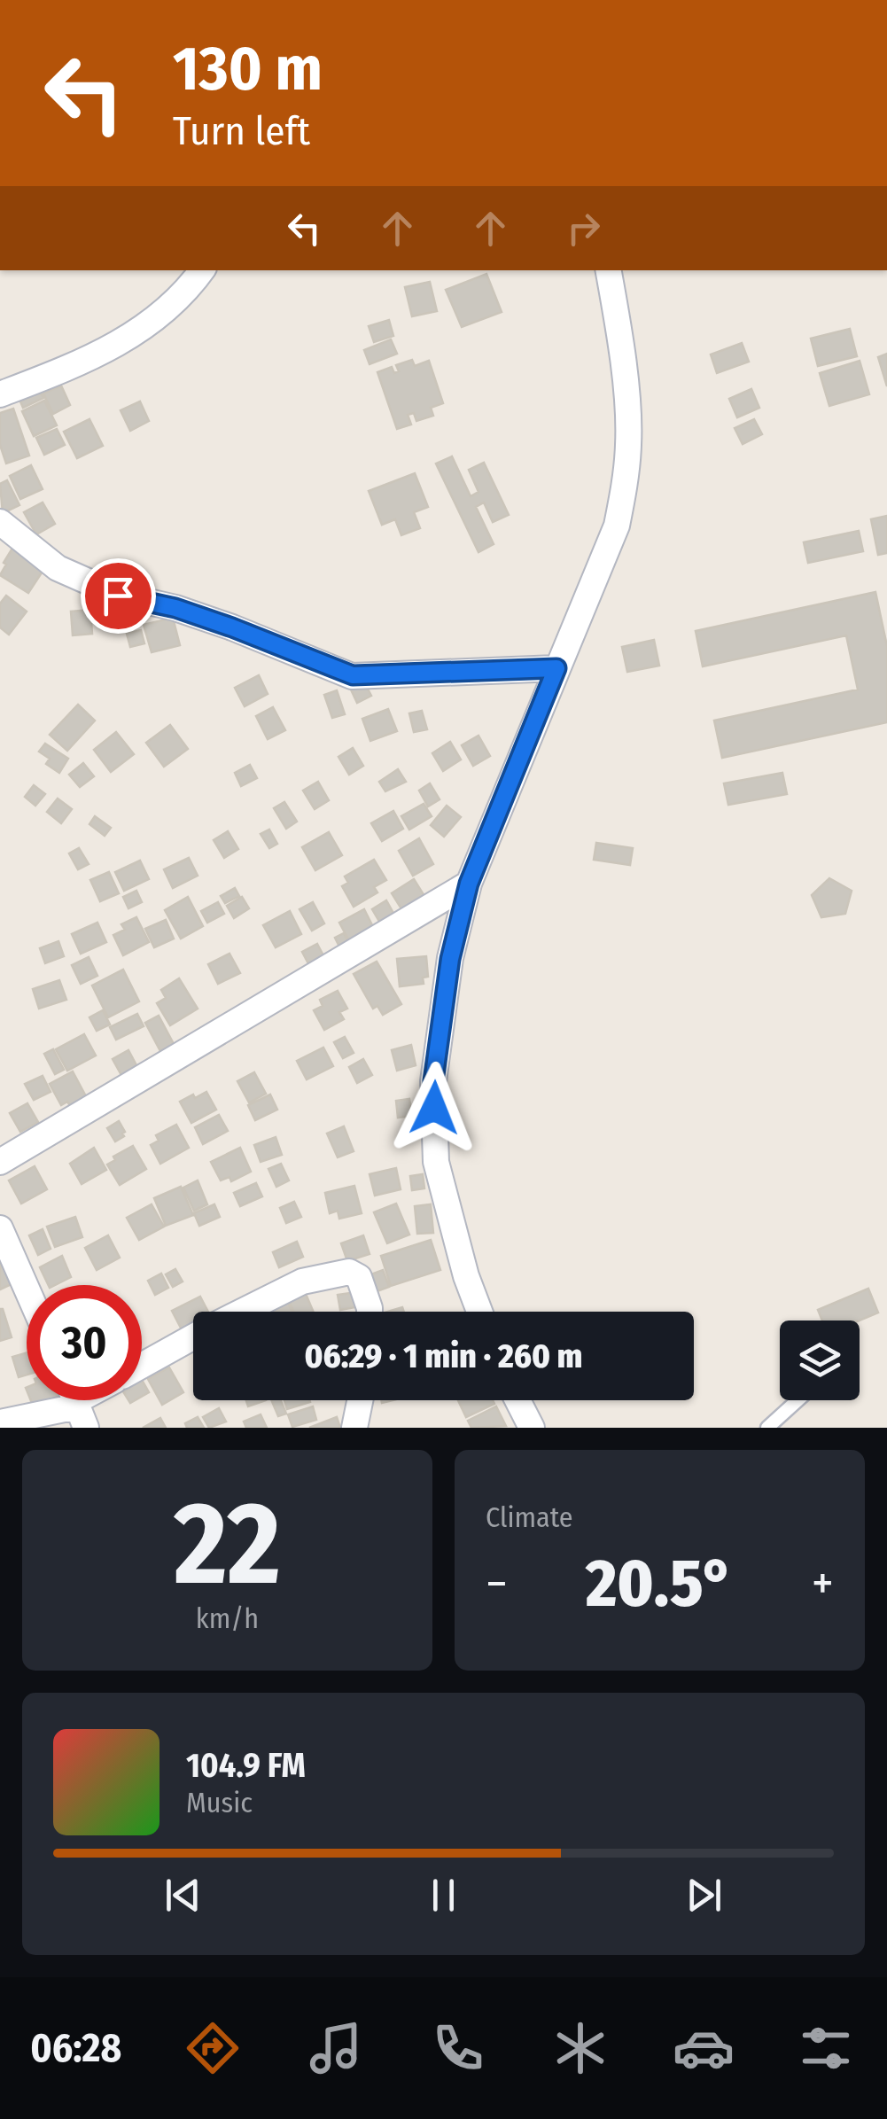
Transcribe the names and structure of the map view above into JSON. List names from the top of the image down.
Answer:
{
  "page": {
    "turn": ["130 m", "Turn left"],
    "limit": "30",
    "trip": "06:29 · 1 min · 260 m",
    "tile": [
      ["22", "km/h"],
      "Climate"
    ],
    "heat": ["−", "20.5°", "+"],
    "song": ["104.9 FM", "Music"],
    "tabs": "06:28"
  }
}
